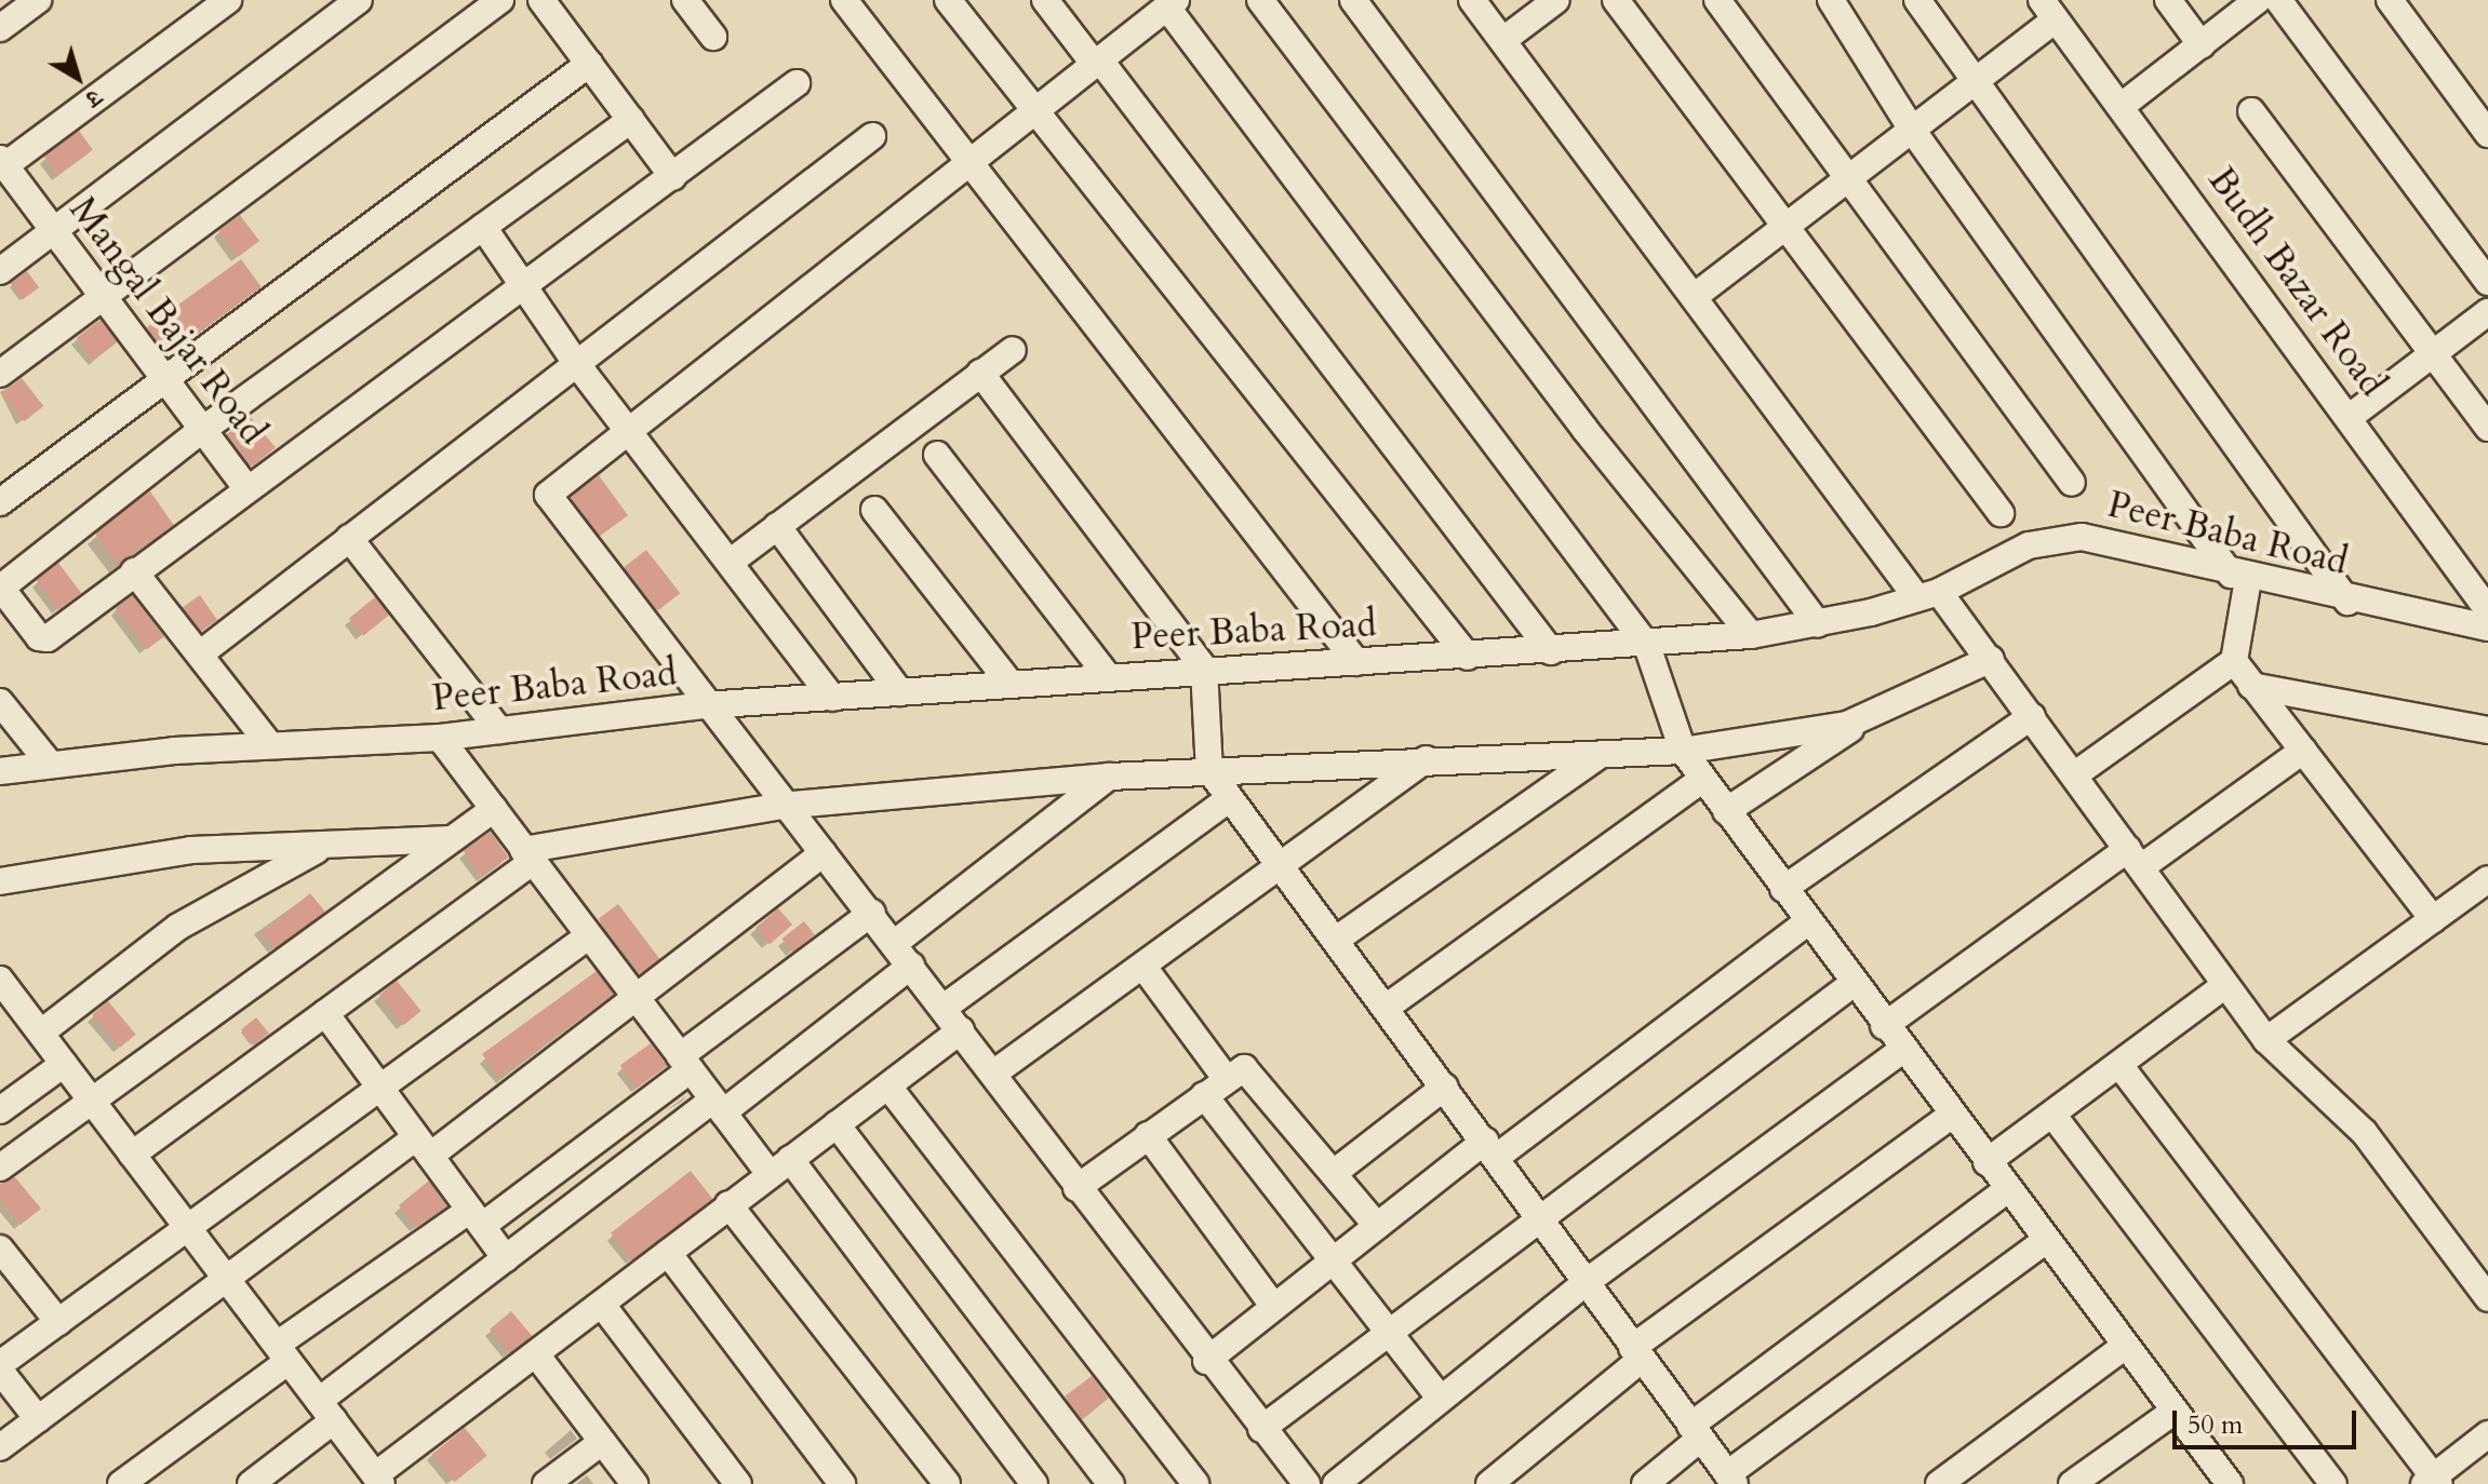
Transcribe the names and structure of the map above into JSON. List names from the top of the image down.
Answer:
{
  "streets": {
    "street": ["Budh Bazar Road", "Mangal Bajar Road", "Peer Baba Road"]
  },
  "scale_bar": "50 m",
  "north": "bottom right"
}
